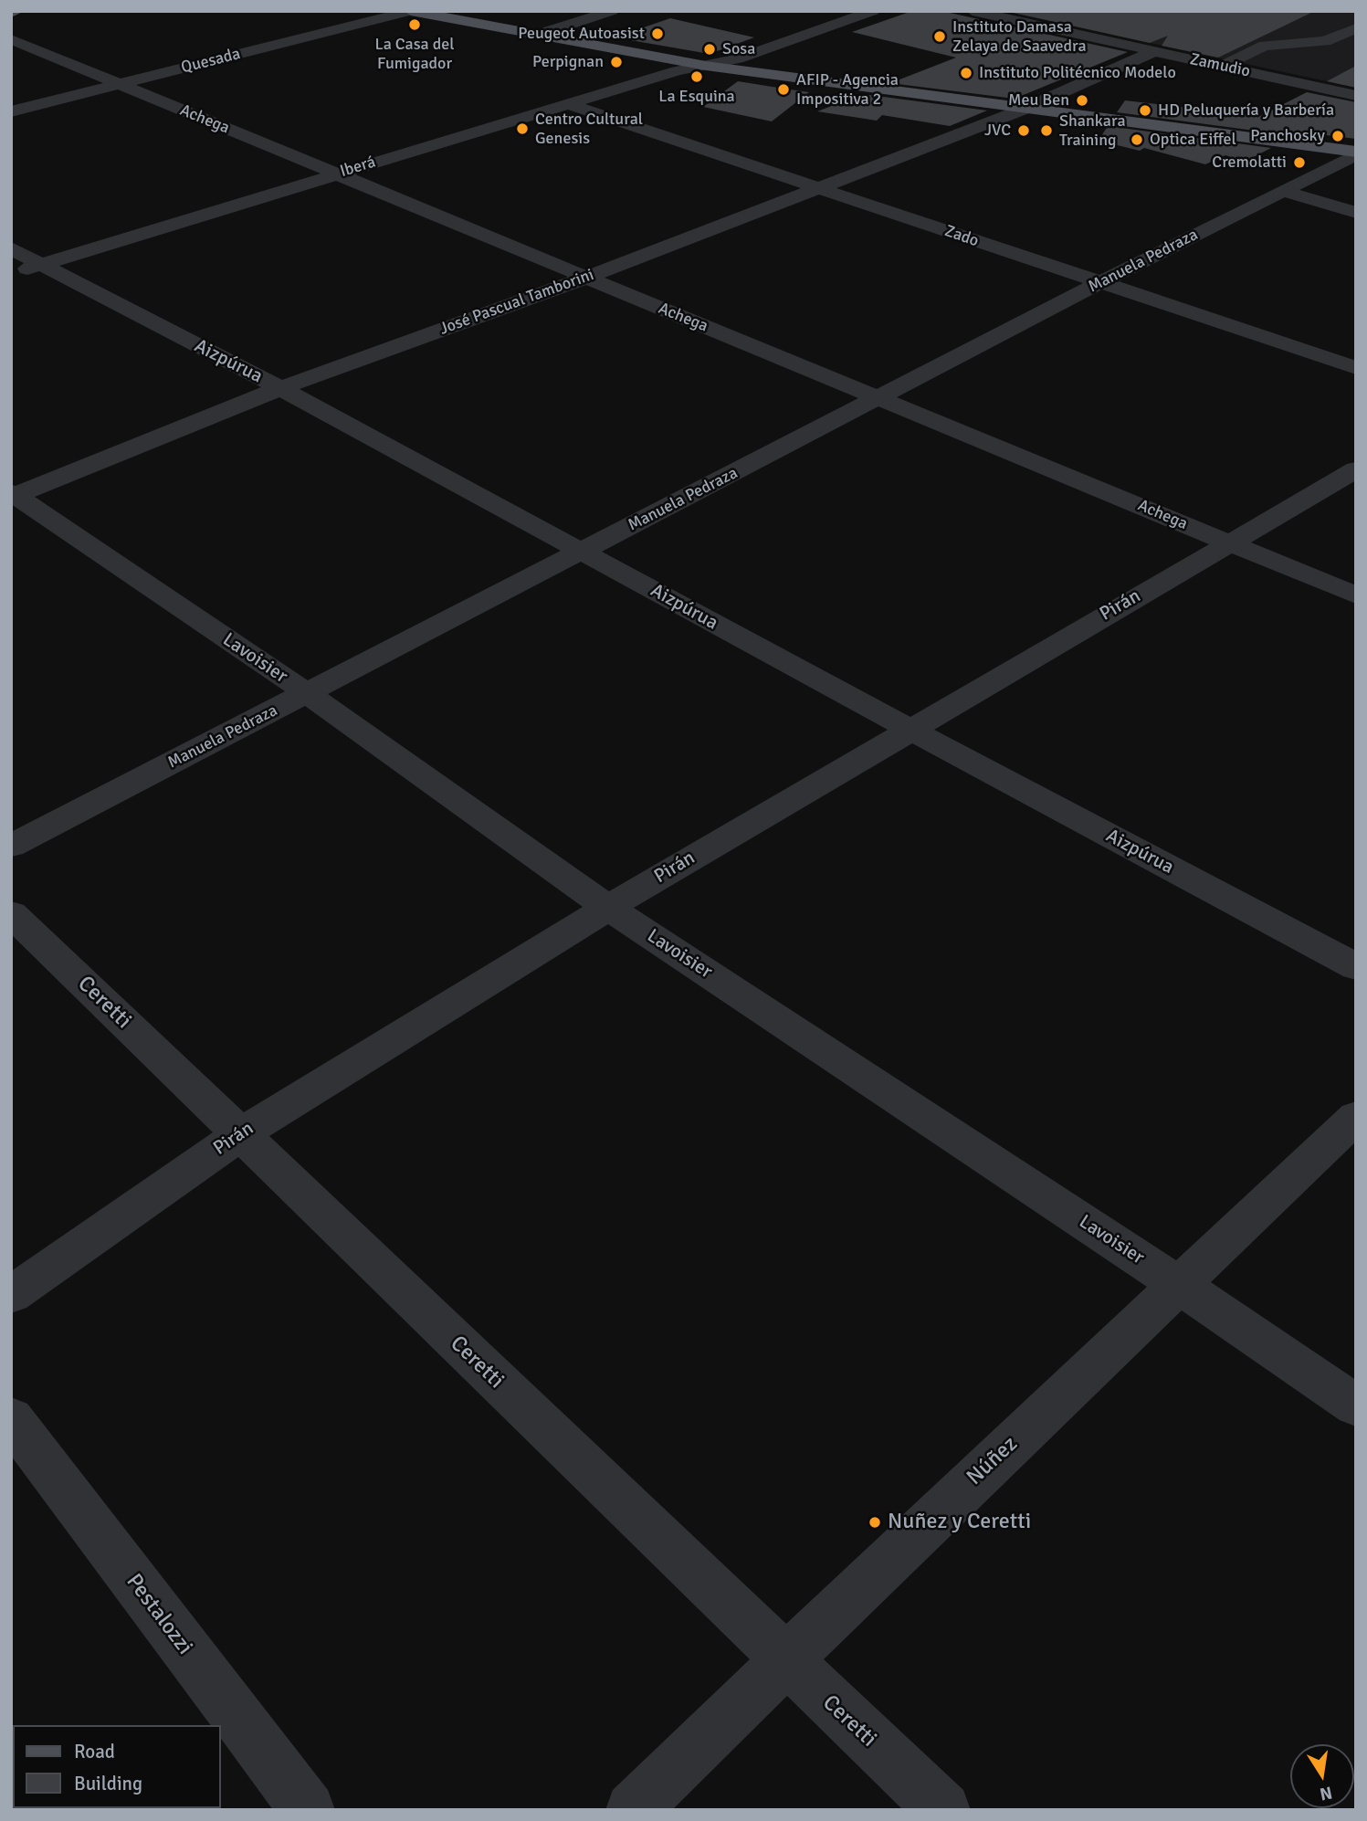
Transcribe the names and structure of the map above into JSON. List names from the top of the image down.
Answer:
{
  "streets": {
    "street": [
      "Quesada",
      "Zamudio",
      "Achega",
      "Iberá",
      "Zado",
      "Manuela Pedraza",
      "José Pascual Tamborini",
      "Aizpúrua",
      "Pirán",
      "Lavoisier",
      "Ceretti",
      "Núñez",
      "Pestalozzi"
    ]
  },
  "crossings": [
    ["Quesada", "Achega"],
    ["Zamudio", "José Pascual Tamborini"],
    ["Achega", "Iberá"],
    ["Achega", "Manuela Pedraza"],
    ["Achega", "José Pascual Tamborini"],
    ["Achega", "Pirán"],
    ["Iberá", "Zado"],
    ["Iberá", "Aizpúrua"],
    ["Zado", "Manuela Pedraza"],
    ["Zado", "José Pascual Tamborini"],
    ["Manuela Pedraza", "Aizpúrua"],
    ["Manuela Pedraza", "Lavoisier"],
    ["José Pascual Tamborini", "Aizpúrua"],
    ["José Pascual Tamborini", "Lavoisier"],
    ["Aizpúrua", "Pirán"],
    ["Pirán", "Lavoisier"],
    ["Pirán", "Ceretti"],
    ["Lavoisier", "Núñez"],
    ["Ceretti", "Núñez"]
  ],
  "places": [
    "La Casa del Fumigador",
    "Peugeot Autoasist",
    "Instituto Damasa Zelaya de Saavedra",
    "Sosa",
    "Perpignan",
    "Instituto Politécnico Modelo",
    "La Esquina",
    "AFIP - Agencia Impositiva 2",
    "Meu Ben",
    "HD Peluquería y Barbería",
    "Centro Cultural Genesis",
    "JVC",
    "Shankara Training",
    "Panchosky",
    "Optica Eiffel",
    "Cremolatti",
    "Nuñez y Ceretti"
  ],
  "legend": ["Road", "Building"],
  "north": "bottom"
}
